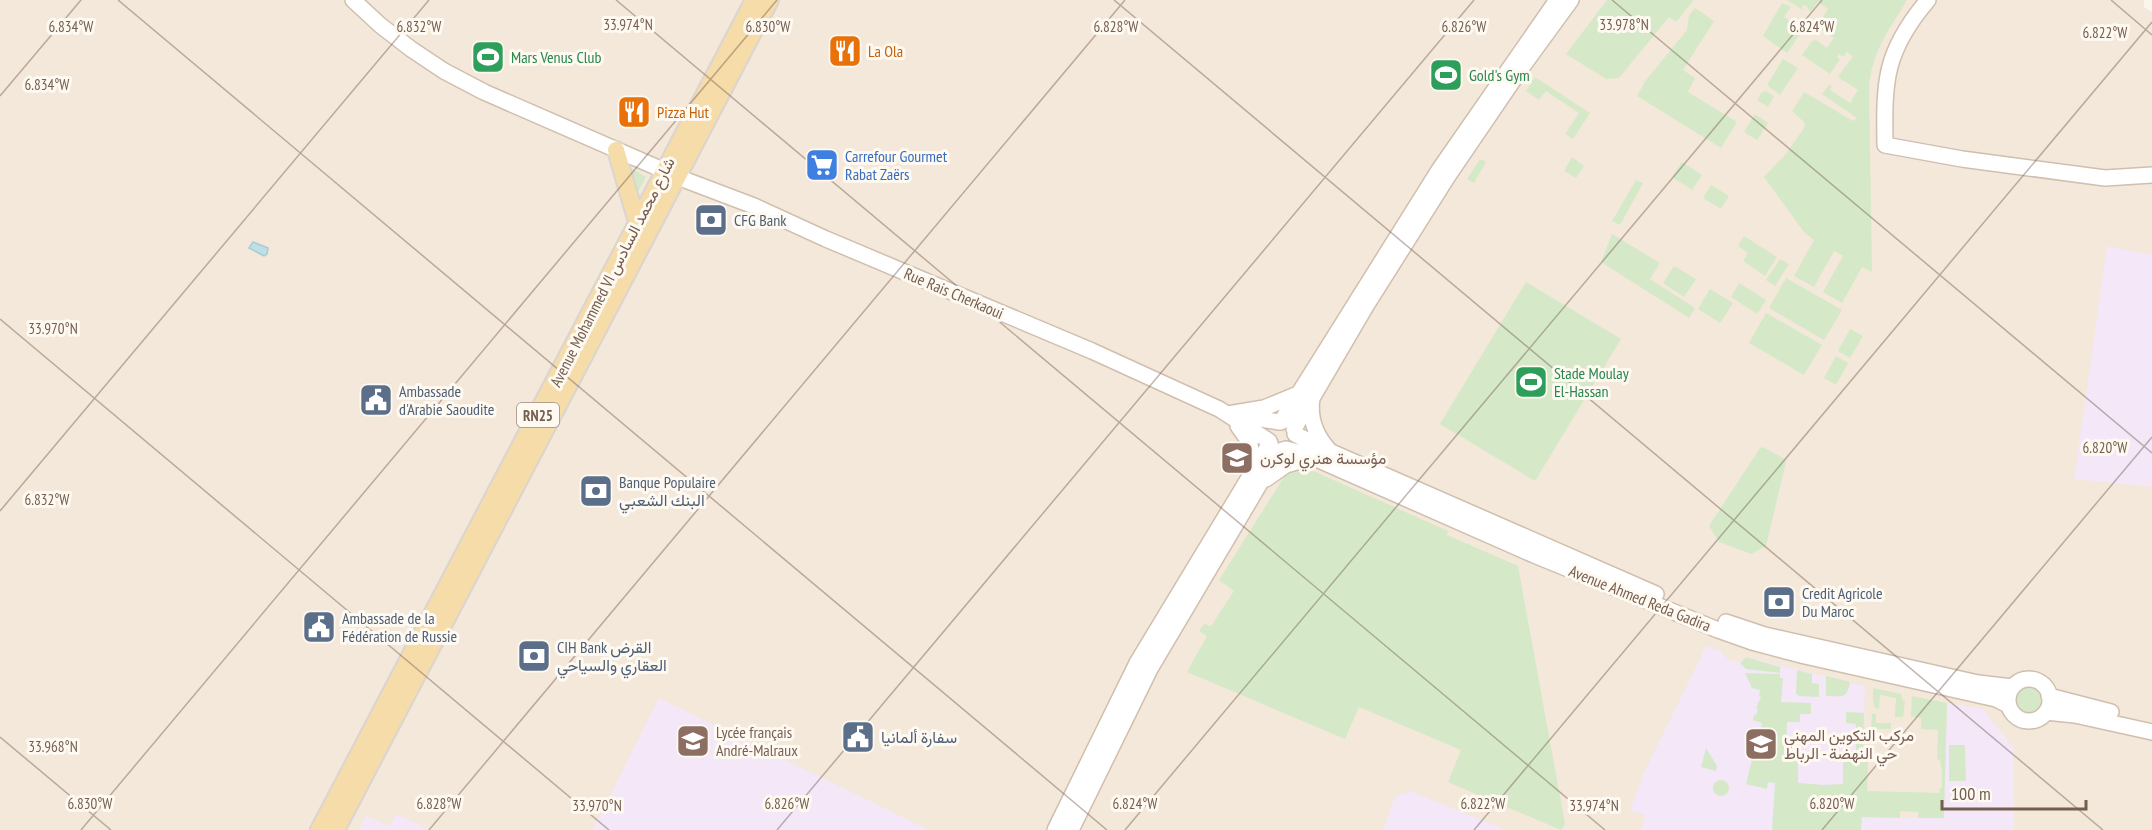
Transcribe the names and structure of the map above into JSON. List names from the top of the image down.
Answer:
{
  "streets": {
    "main road": [
      "Avenue Mohammed VI شارع محمد السادس",
      "Rue Rais Cherkaoui",
      "RN25",
      "Avenue Ahmed Reda Gadira"
    ]
  },
  "crossings": [
    ["Avenue Mohammed VI شارع محمد السادس", "Rue Rais Cherkaoui"],
    ["Rue Rais Cherkaoui", "Avenue Ahmed Reda Gadira"]
  ],
  "places": {
    "restaurant": ["La Ola", "Pizza Hut"],
    "sports": ["Mars Venus Club", "Gold's Gym", "Stade Moulay El-Hassan"],
    "supermarket": ["Carrefour Gourmet Rabat Zaërs"],
    "bank": [
      "CFG Bank",
      "Banque Populaire البنك الشعبي",
      "Credit Agricole Du Maroc",
      "CIH Bank القرض العقاري والسياحي"
    ],
    "public building": ["Ambassade d'Arabie Saoudite", "Ambassade de la Fédération de Russie", "سفارة ألمانيا"],
    "school or university": ["مؤسسة هنري لوكرن", "Lycée français André-Malraux", "مركب التكوين المهني حي النهضة - الرباط"]
  },
  "scale_bar": "100 m",
  "coordinates": [
    "33.974°N",
    "33.978°N",
    "6.834°W",
    "6.832°W",
    "6.830°W",
    "6.828°W",
    "6.826°W",
    "6.824°W",
    "6.822°W",
    "33.970°N",
    "6.820°W",
    "33.968°N"
  ]
}
